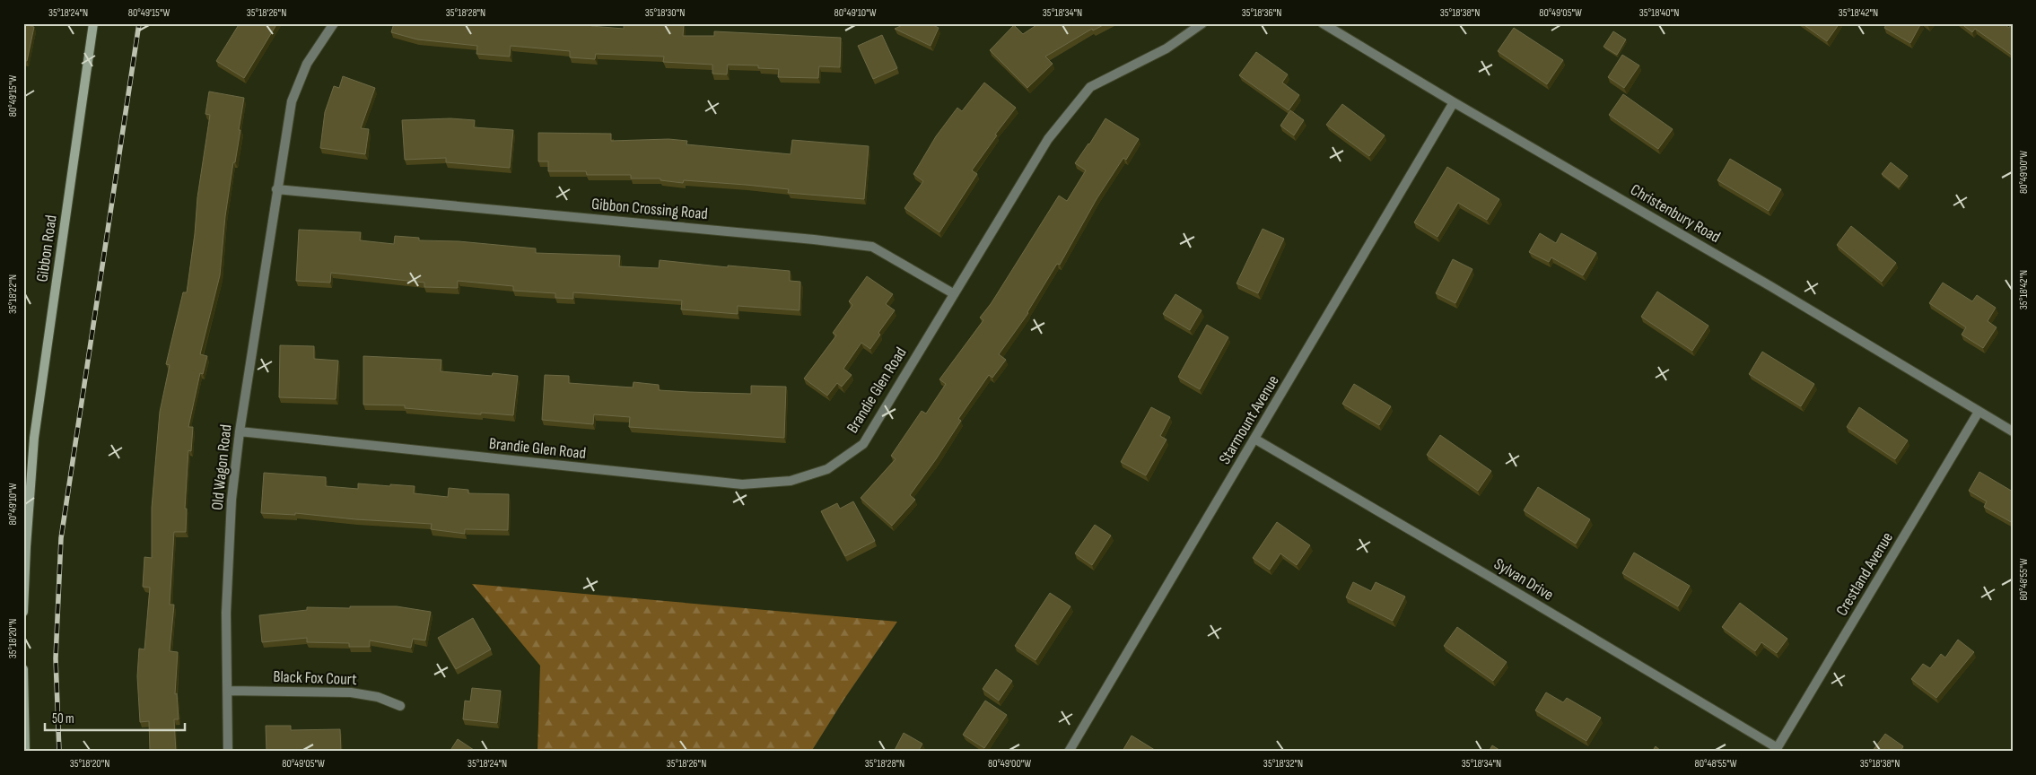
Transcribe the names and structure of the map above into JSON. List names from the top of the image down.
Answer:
{
  "streets": {
    "main road": ["Gibbon Road"],
    "street": [
      "Gibbon Crossing Road",
      "Christenbury Road",
      "Brandie Glen Road",
      "Starmount Avenue",
      "Old Wagon Road",
      "Crestland Avenue",
      "Sylvan Drive",
      "Black Fox Court"
    ]
  },
  "crossings": [
    ["Gibbon Crossing Road", "Brandie Glen Road"],
    ["Gibbon Crossing Road", "Old Wagon Road"],
    ["Christenbury Road", "Starmount Avenue"],
    ["Christenbury Road", "Crestland Avenue"],
    ["Brandie Glen Road", "Old Wagon Road"],
    ["Starmount Avenue", "Sylvan Drive"],
    ["Old Wagon Road", "Black Fox Court"],
    ["Crestland Avenue", "Sylvan Drive"]
  ],
  "scale_bar": "50 m",
  "coordinates": [
    "35°18'24\"N",
    "80°49'15\"W",
    "35°18'26\"N",
    "35°18'28\"N",
    "35°18'30\"N",
    "80°49'10\"W",
    "35°18'34\"N",
    "35°18'36\"N",
    "35°18'38\"N",
    "80°49'05\"W",
    "35°18'40\"N",
    "35°18'42\"N",
    "80°49'00\"W",
    "35°18'22\"N",
    "80°48'55\"W",
    "35°18'20\"N",
    "35°18'32\"N"
  ]
}
